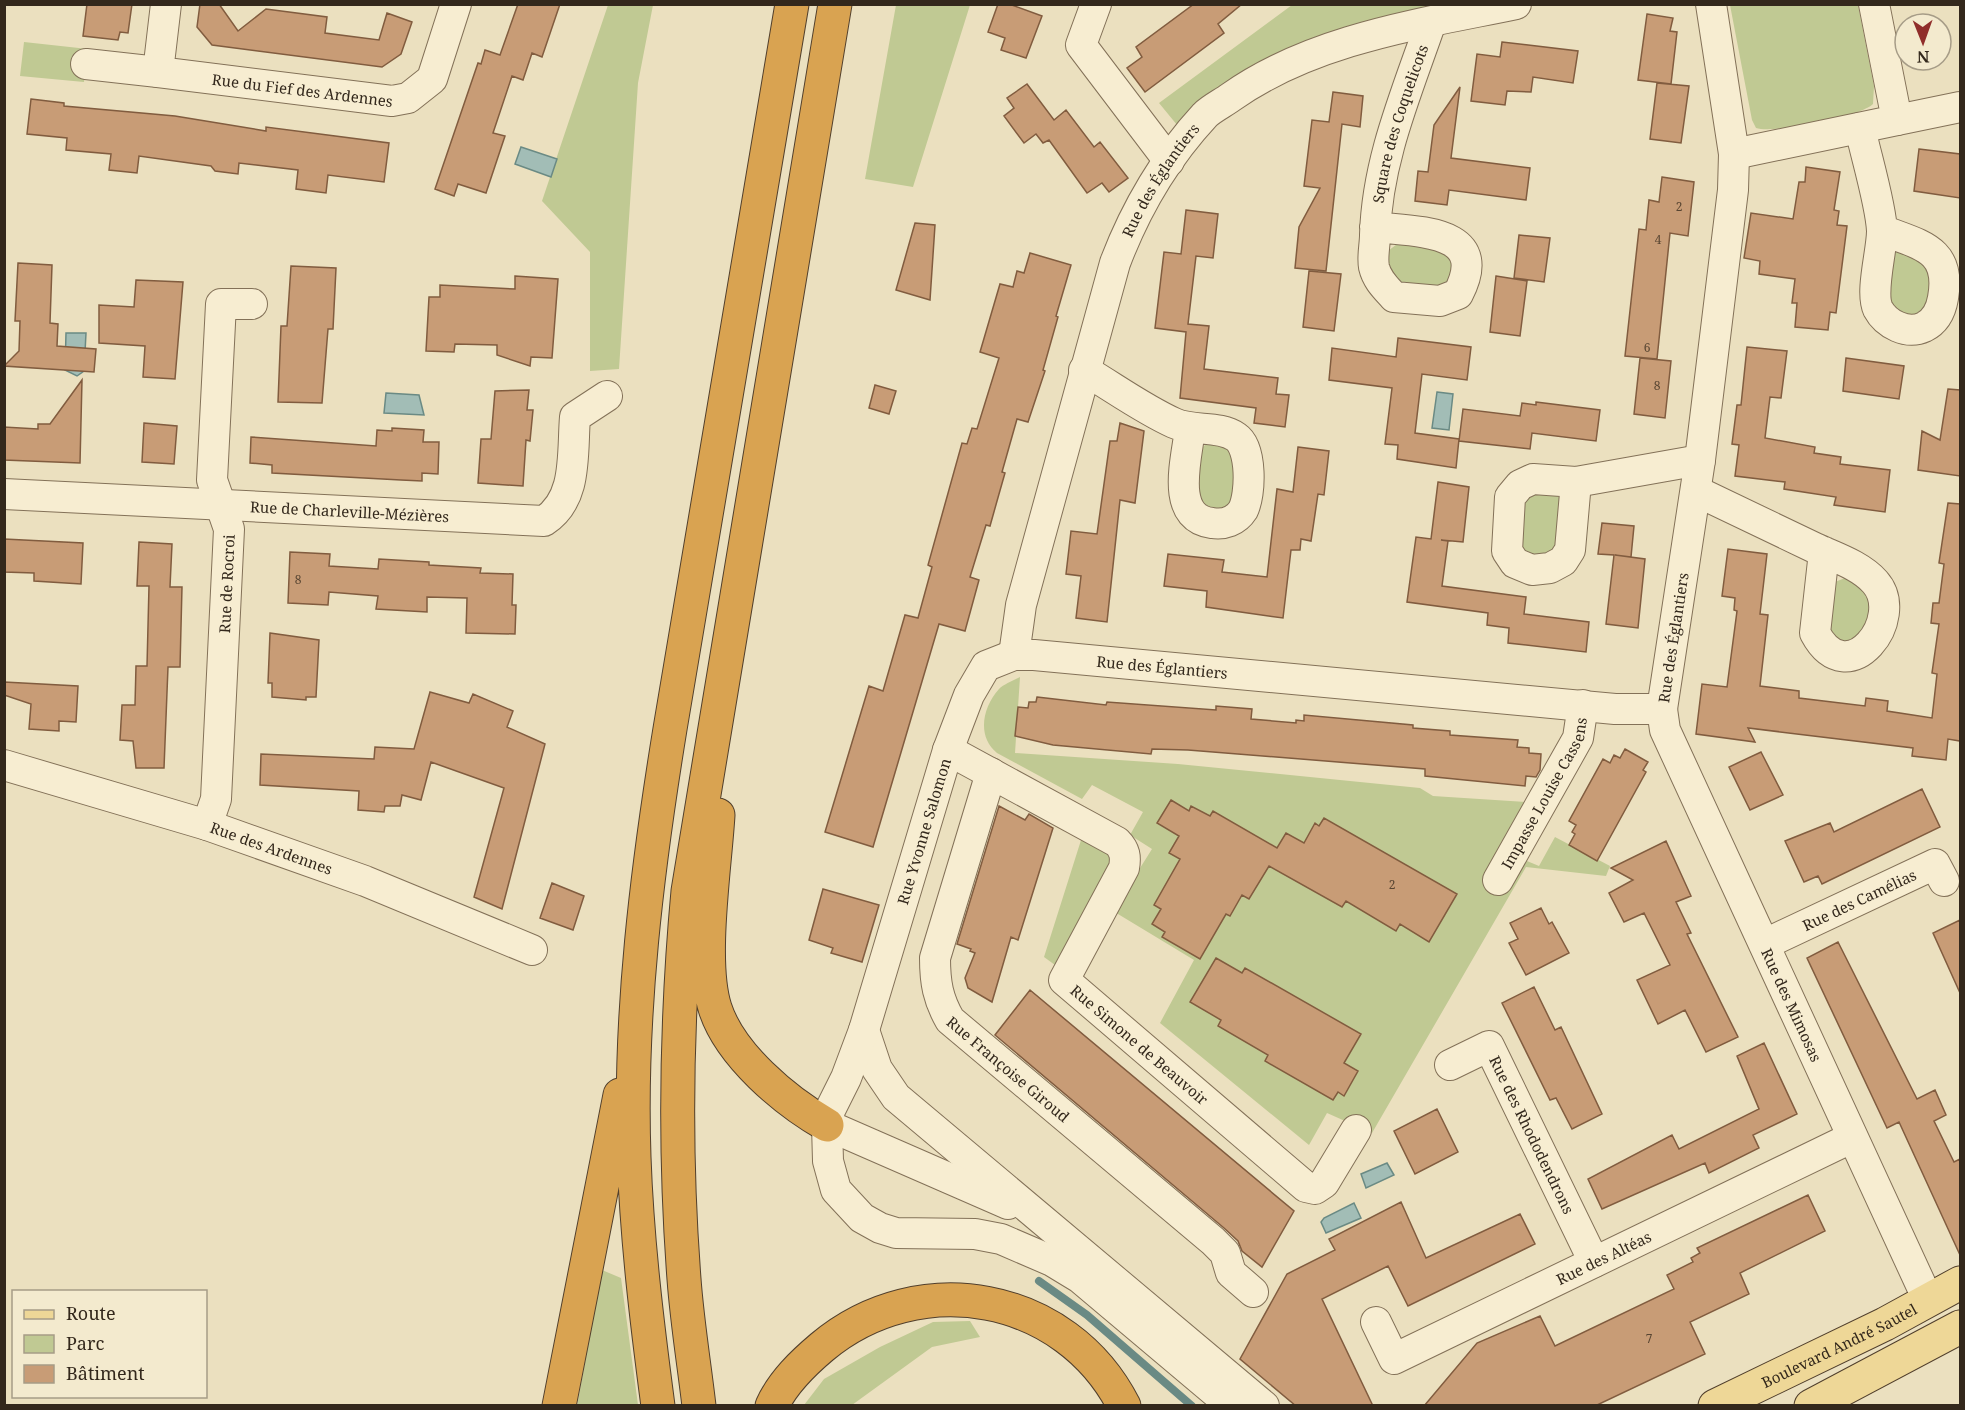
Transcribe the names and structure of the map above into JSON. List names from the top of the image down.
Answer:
{
  "streets": {
    "main road": ["Boulevard André Sautel"],
    "street": [
      "Rue du Fief des Ardennes",
      "Square des Coquelicots",
      "Rue des Églantiers",
      "Rue de Charleville-Mézières",
      "Rue de Rocroi",
      "Impasse Louise Cassens",
      "Rue Yvonne Salomon",
      "Rue des Ardennes",
      "Rue des Camélias",
      "Rue des Mimosas",
      "Rue Simone de Beauvoir",
      "Rue Françoise Giroud",
      "Rue des Rhododendrons",
      "Rue des Altéas"
    ]
  },
  "crossings": [
    ["Square des Coquelicots", "Rue des Églantiers"],
    ["Rue des Églantiers", "Impasse Louise Cassens"],
    ["Rue des Églantiers", "Rue Yvonne Salomon"],
    ["Rue des Églantiers", "Rue des Mimosas"],
    ["Rue de Charleville-Mézières", "Rue de Rocroi"],
    ["Rue de Rocroi", "Rue des Ardennes"],
    ["Rue Yvonne Salomon", "Rue Simone de Beauvoir"],
    ["Rue des Camélias", "Rue des Mimosas"],
    ["Rue des Mimosas", "Rue des Altéas"],
    ["Rue des Mimosas", "Boulevard André Sautel"],
    ["Rue Simone de Beauvoir", "Rue Françoise Giroud"],
    ["Rue des Rhododendrons", "Rue des Altéas"]
  ],
  "house_numbers": [
    "2",
    "4",
    "6",
    "8",
    "8",
    "2",
    "7"
  ],
  "legend": ["Route", "Parc", "Bâtiment"],
  "north": "bottom"
}
